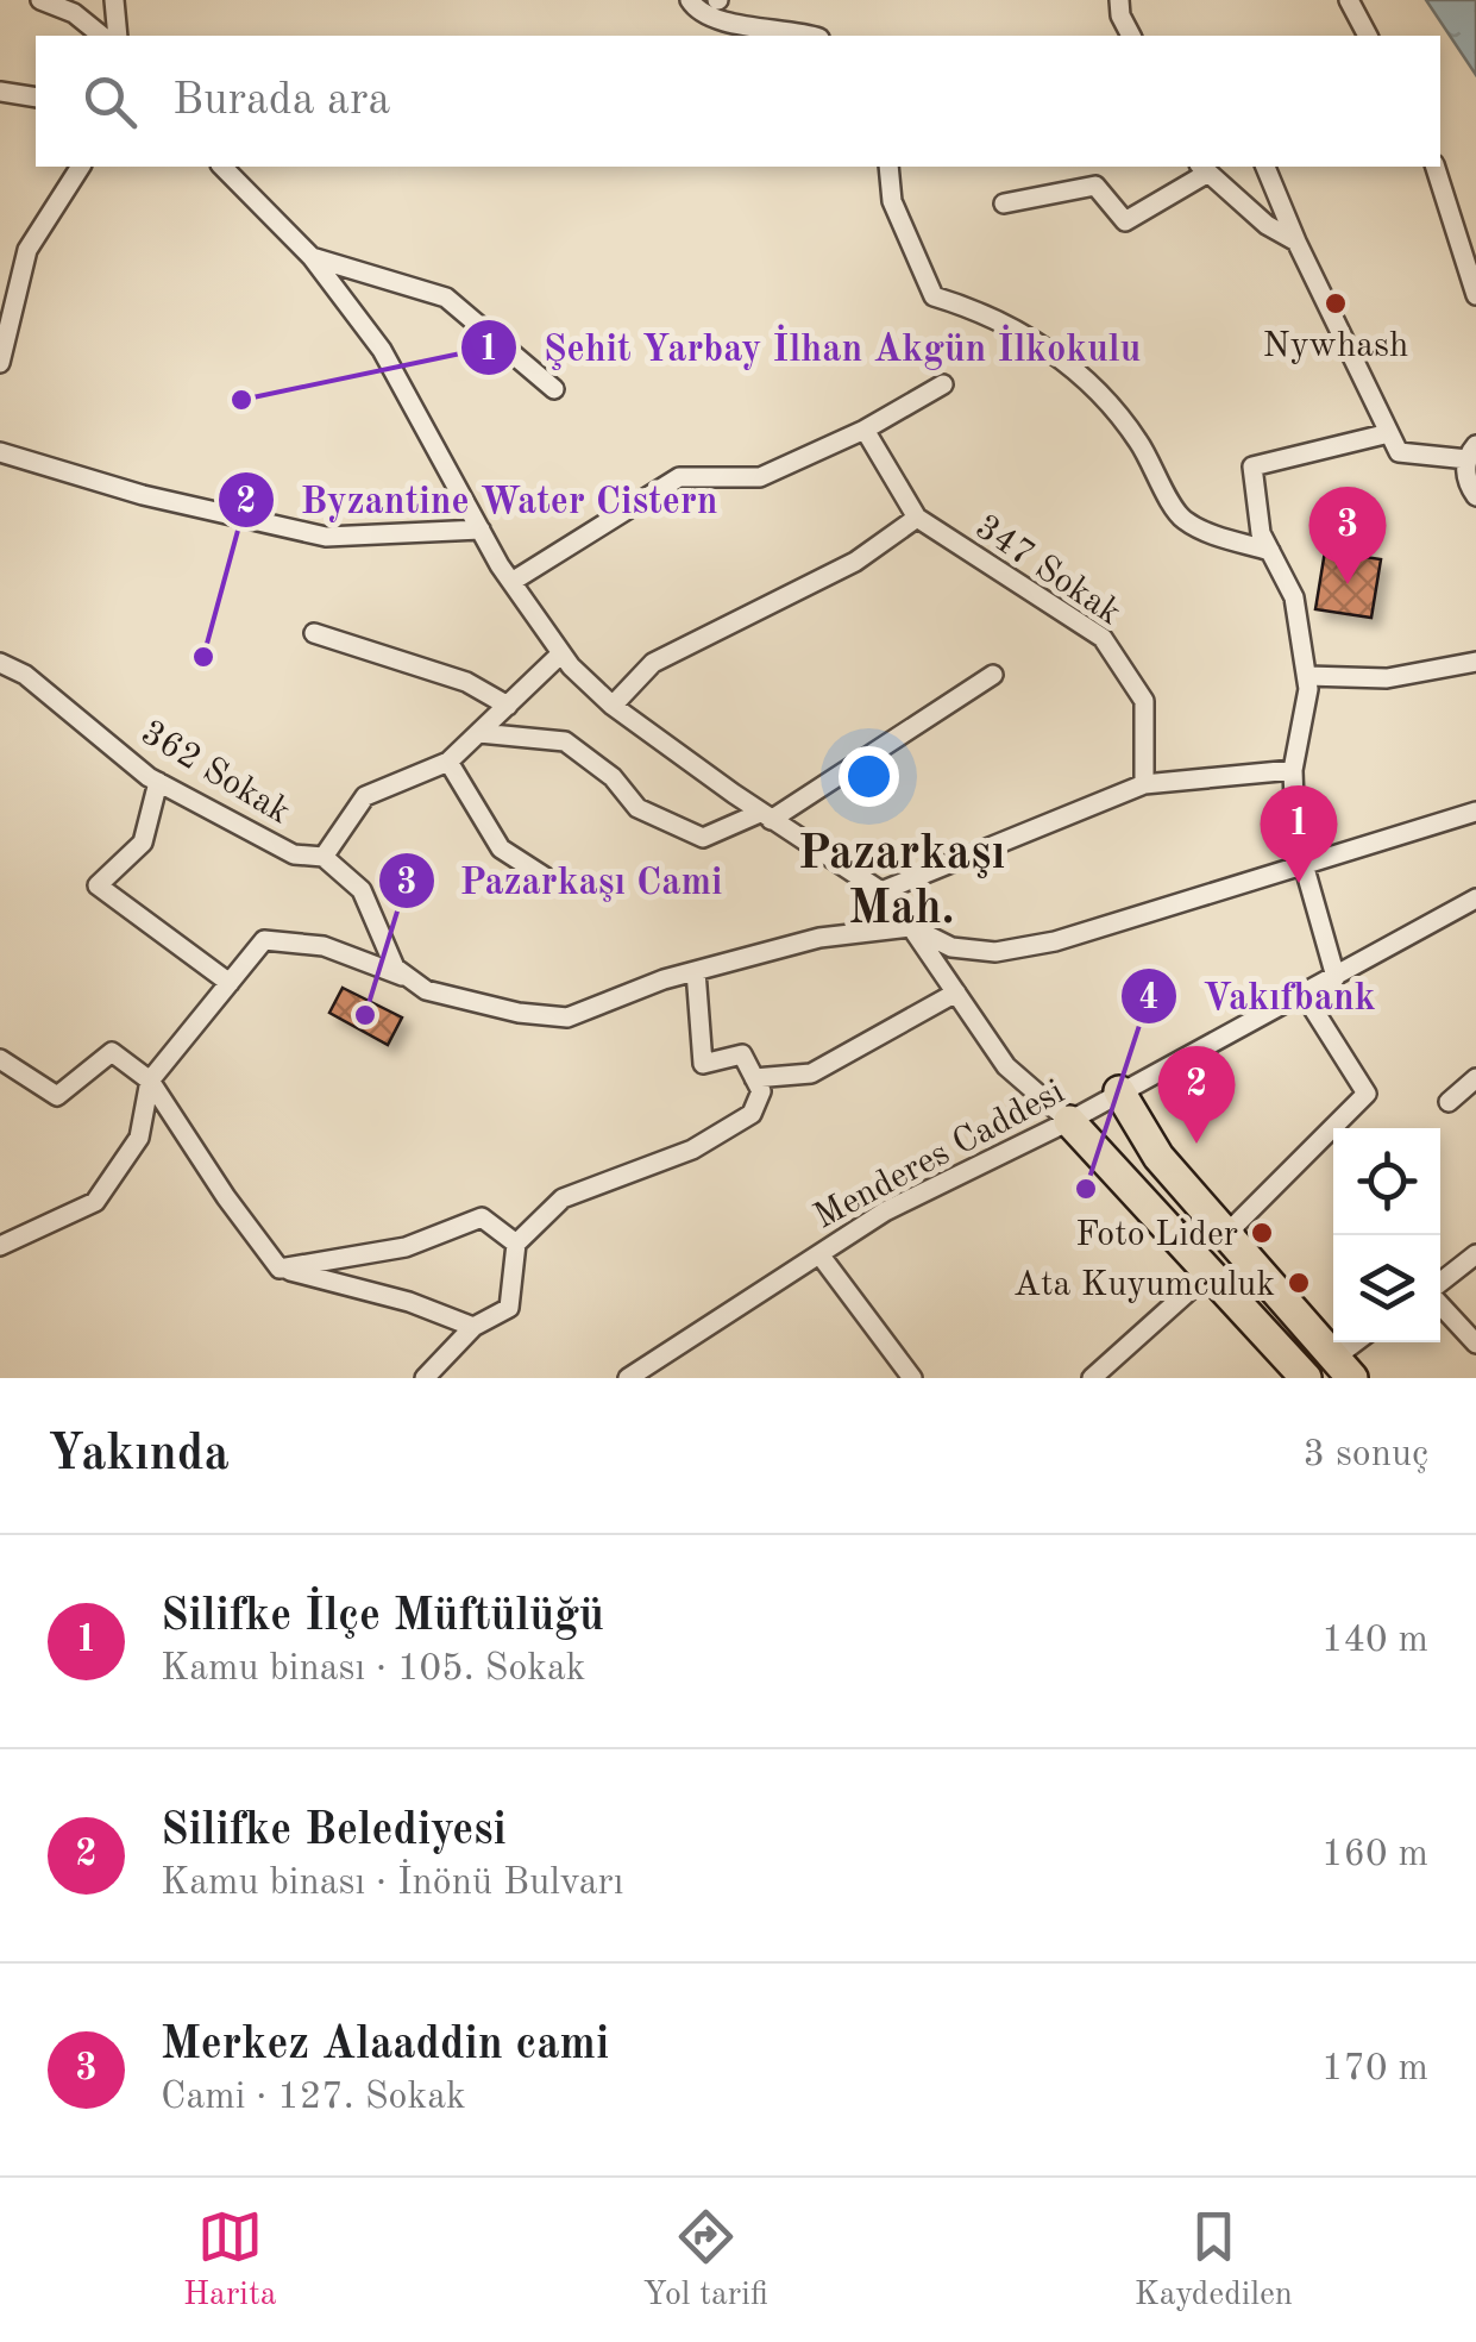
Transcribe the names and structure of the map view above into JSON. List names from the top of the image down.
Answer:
{
  "streets": {
    "street": ["347 Sokak", "362 Sokak", "Menderes Caddesi"]
  },
  "districts": ["Pazarkaşı Mah."],
  "places": [
    "Nywhash",
    "Şehit Yarbay İlhan Akgün İlkokulu",
    "Byzantine Water Cistern",
    "Pazarkaşı Cami",
    "Vakıfbank",
    "Foto Lider",
    "Ata Kuyumculuk"
  ],
  "page": {
    "search": "Burada ara",
    "pins": ["3", "1", "2"],
    "heading": ["Yakında", "3 sonuç"],
    "list": [
      {
        "mark": "1",
        "name": "Silifke İlçe Müftülüğü",
        "note": "Kamu binası · 105. Sokak",
        "value": "140 m"
      },
      {
        "mark": "2",
        "name": "Silifke Belediyesi",
        "note": "Kamu binası · İnönü Bulvarı",
        "value": "160 m"
      },
      {
        "mark": "3",
        "name": "Merkez Alaaddin cami",
        "note": "Cami · 127. Sokak",
        "value": "170 m"
      }
    ],
    "nav": ["Harita", "Yol tarifi", "Kaydedilen"]
  }
}
